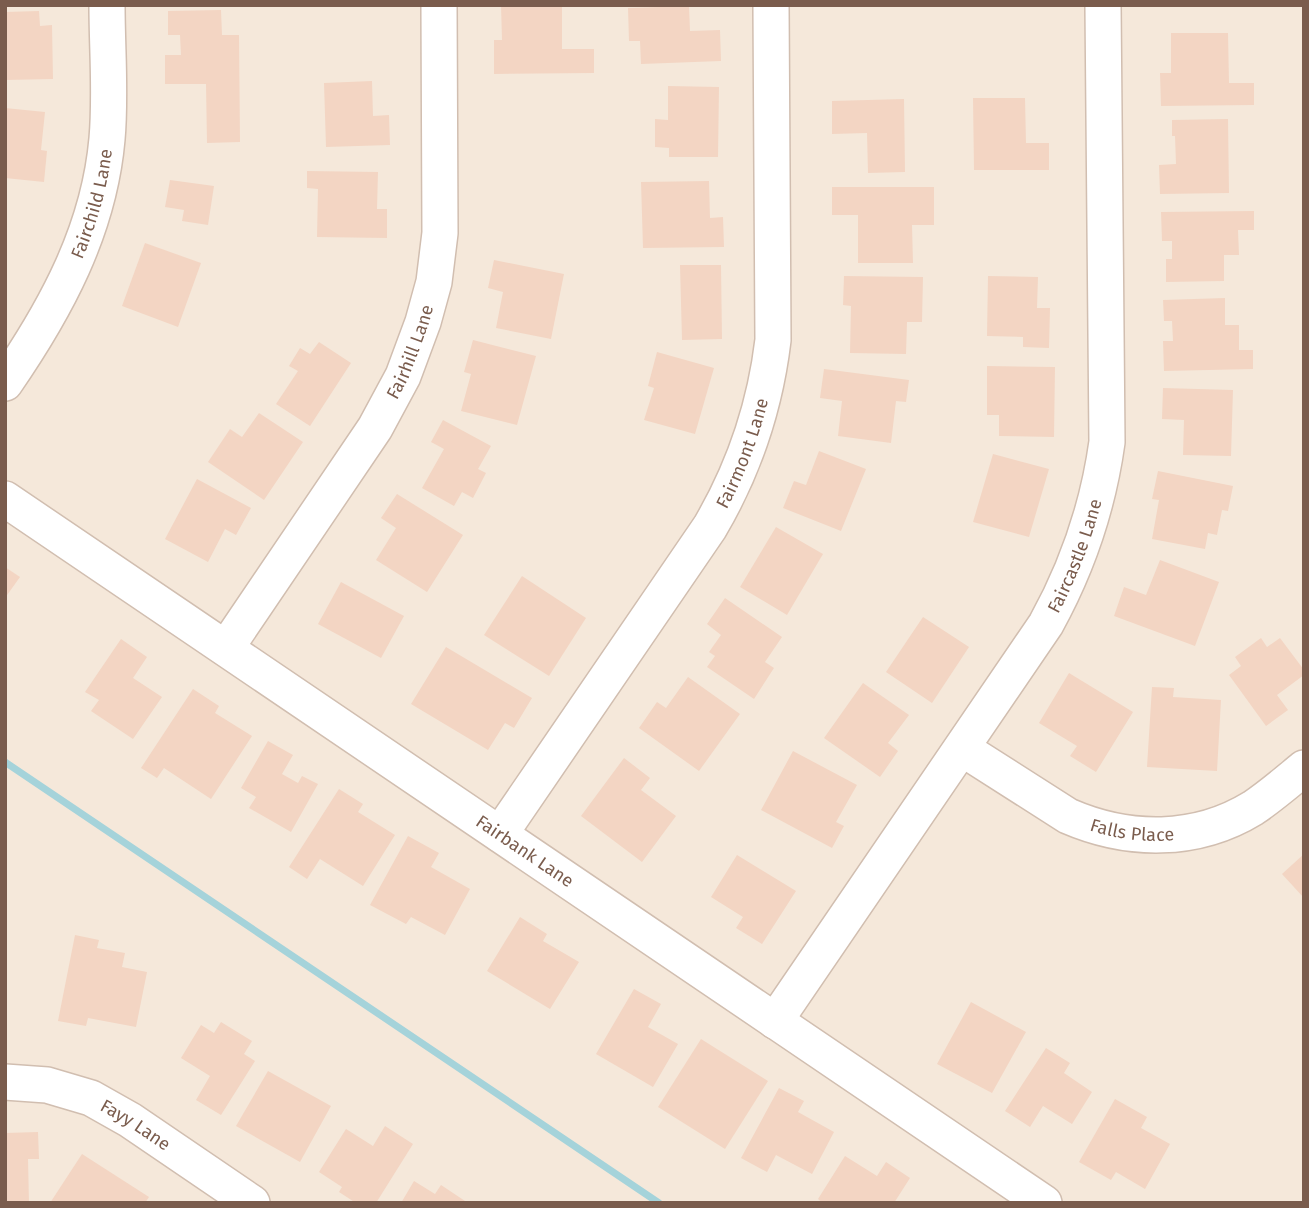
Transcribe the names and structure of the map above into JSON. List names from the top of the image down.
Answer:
{
  "streets": {
    "street": [
      "Fairchild Lane",
      "Fairhill Lane",
      "Fairmont Lane",
      "Faircastle Lane",
      "Falls Place",
      "Fairbank Lane",
      "Fayy Lane"
    ]
  },
  "crossings": [
    ["Fairhill Lane", "Fairbank Lane"],
    ["Fairmont Lane", "Fairbank Lane"],
    ["Faircastle Lane", "Falls Place"],
    ["Faircastle Lane", "Fairbank Lane"]
  ]
}
